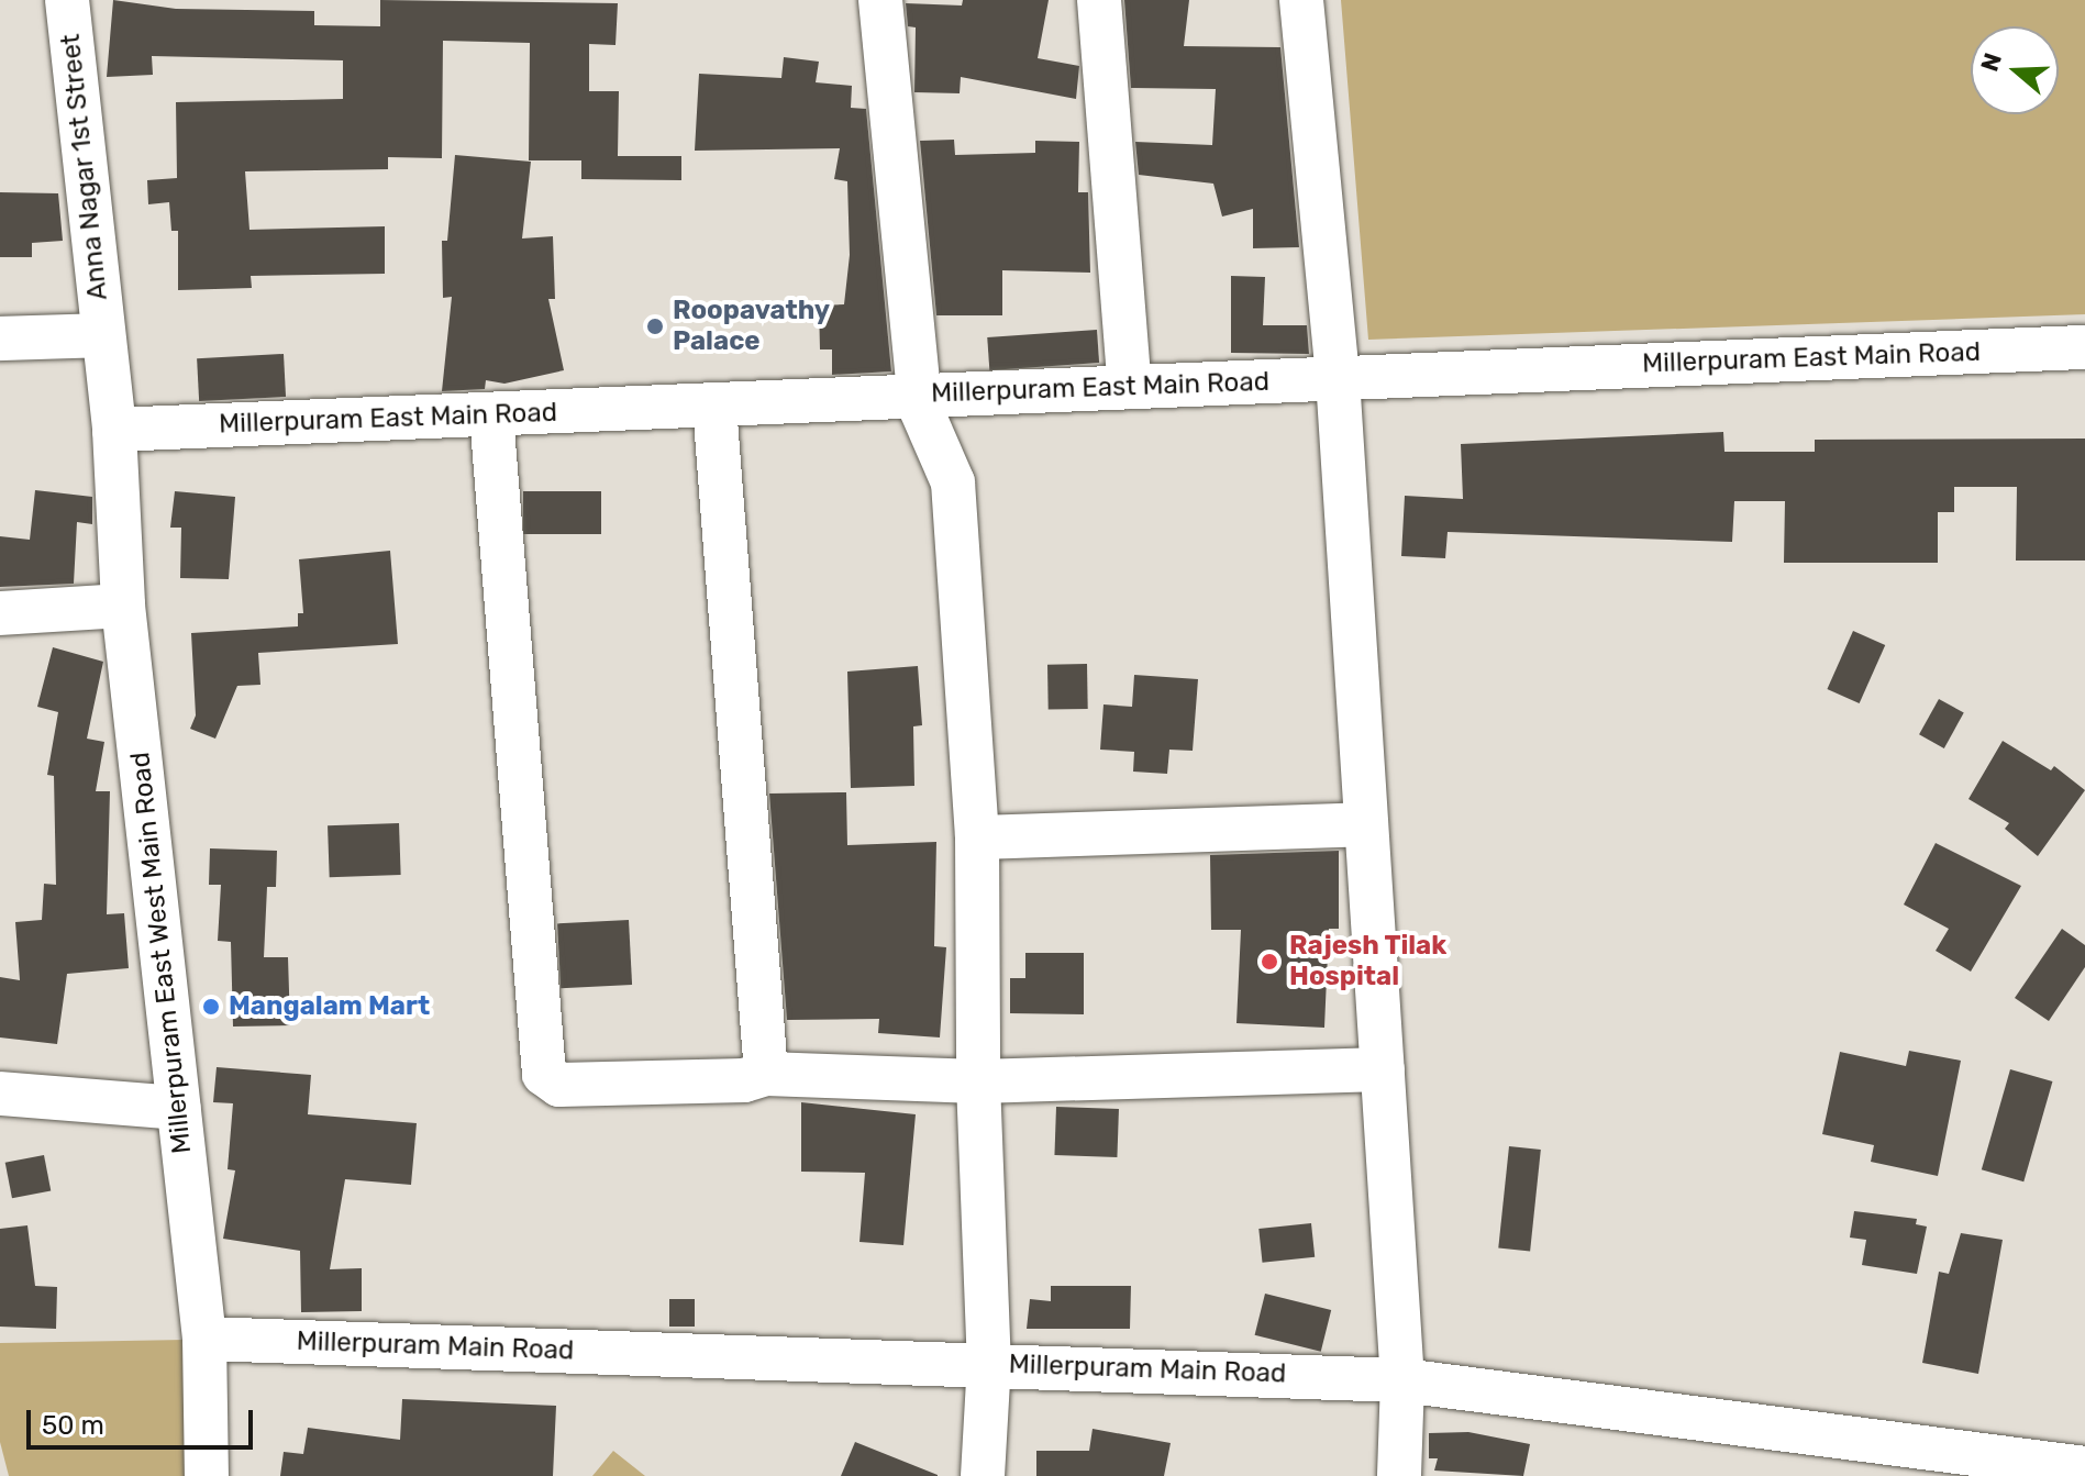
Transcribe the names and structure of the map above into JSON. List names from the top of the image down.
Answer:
{
  "streets": {
    "street": [
      "Anna Nagar 1st Street",
      "Millerpuram East Main Road",
      "Millerpuram East West Main Road",
      "Millerpuram Main Road"
    ]
  },
  "crossings": [
    ["Anna Nagar 1st Street", "Millerpuram East Main Road"],
    ["Anna Nagar 1st Street", "Millerpuram East West Main Road"],
    ["Millerpuram East Main Road", "Millerpuram East West Main Road"],
    ["Millerpuram East West Main Road", "Millerpuram Main Road"]
  ],
  "places": ["Roopavathy Palace", "Rajesh Tilak Hospital", "Mangalam Mart"],
  "scale_bar": "50 m",
  "north": "left"
}
